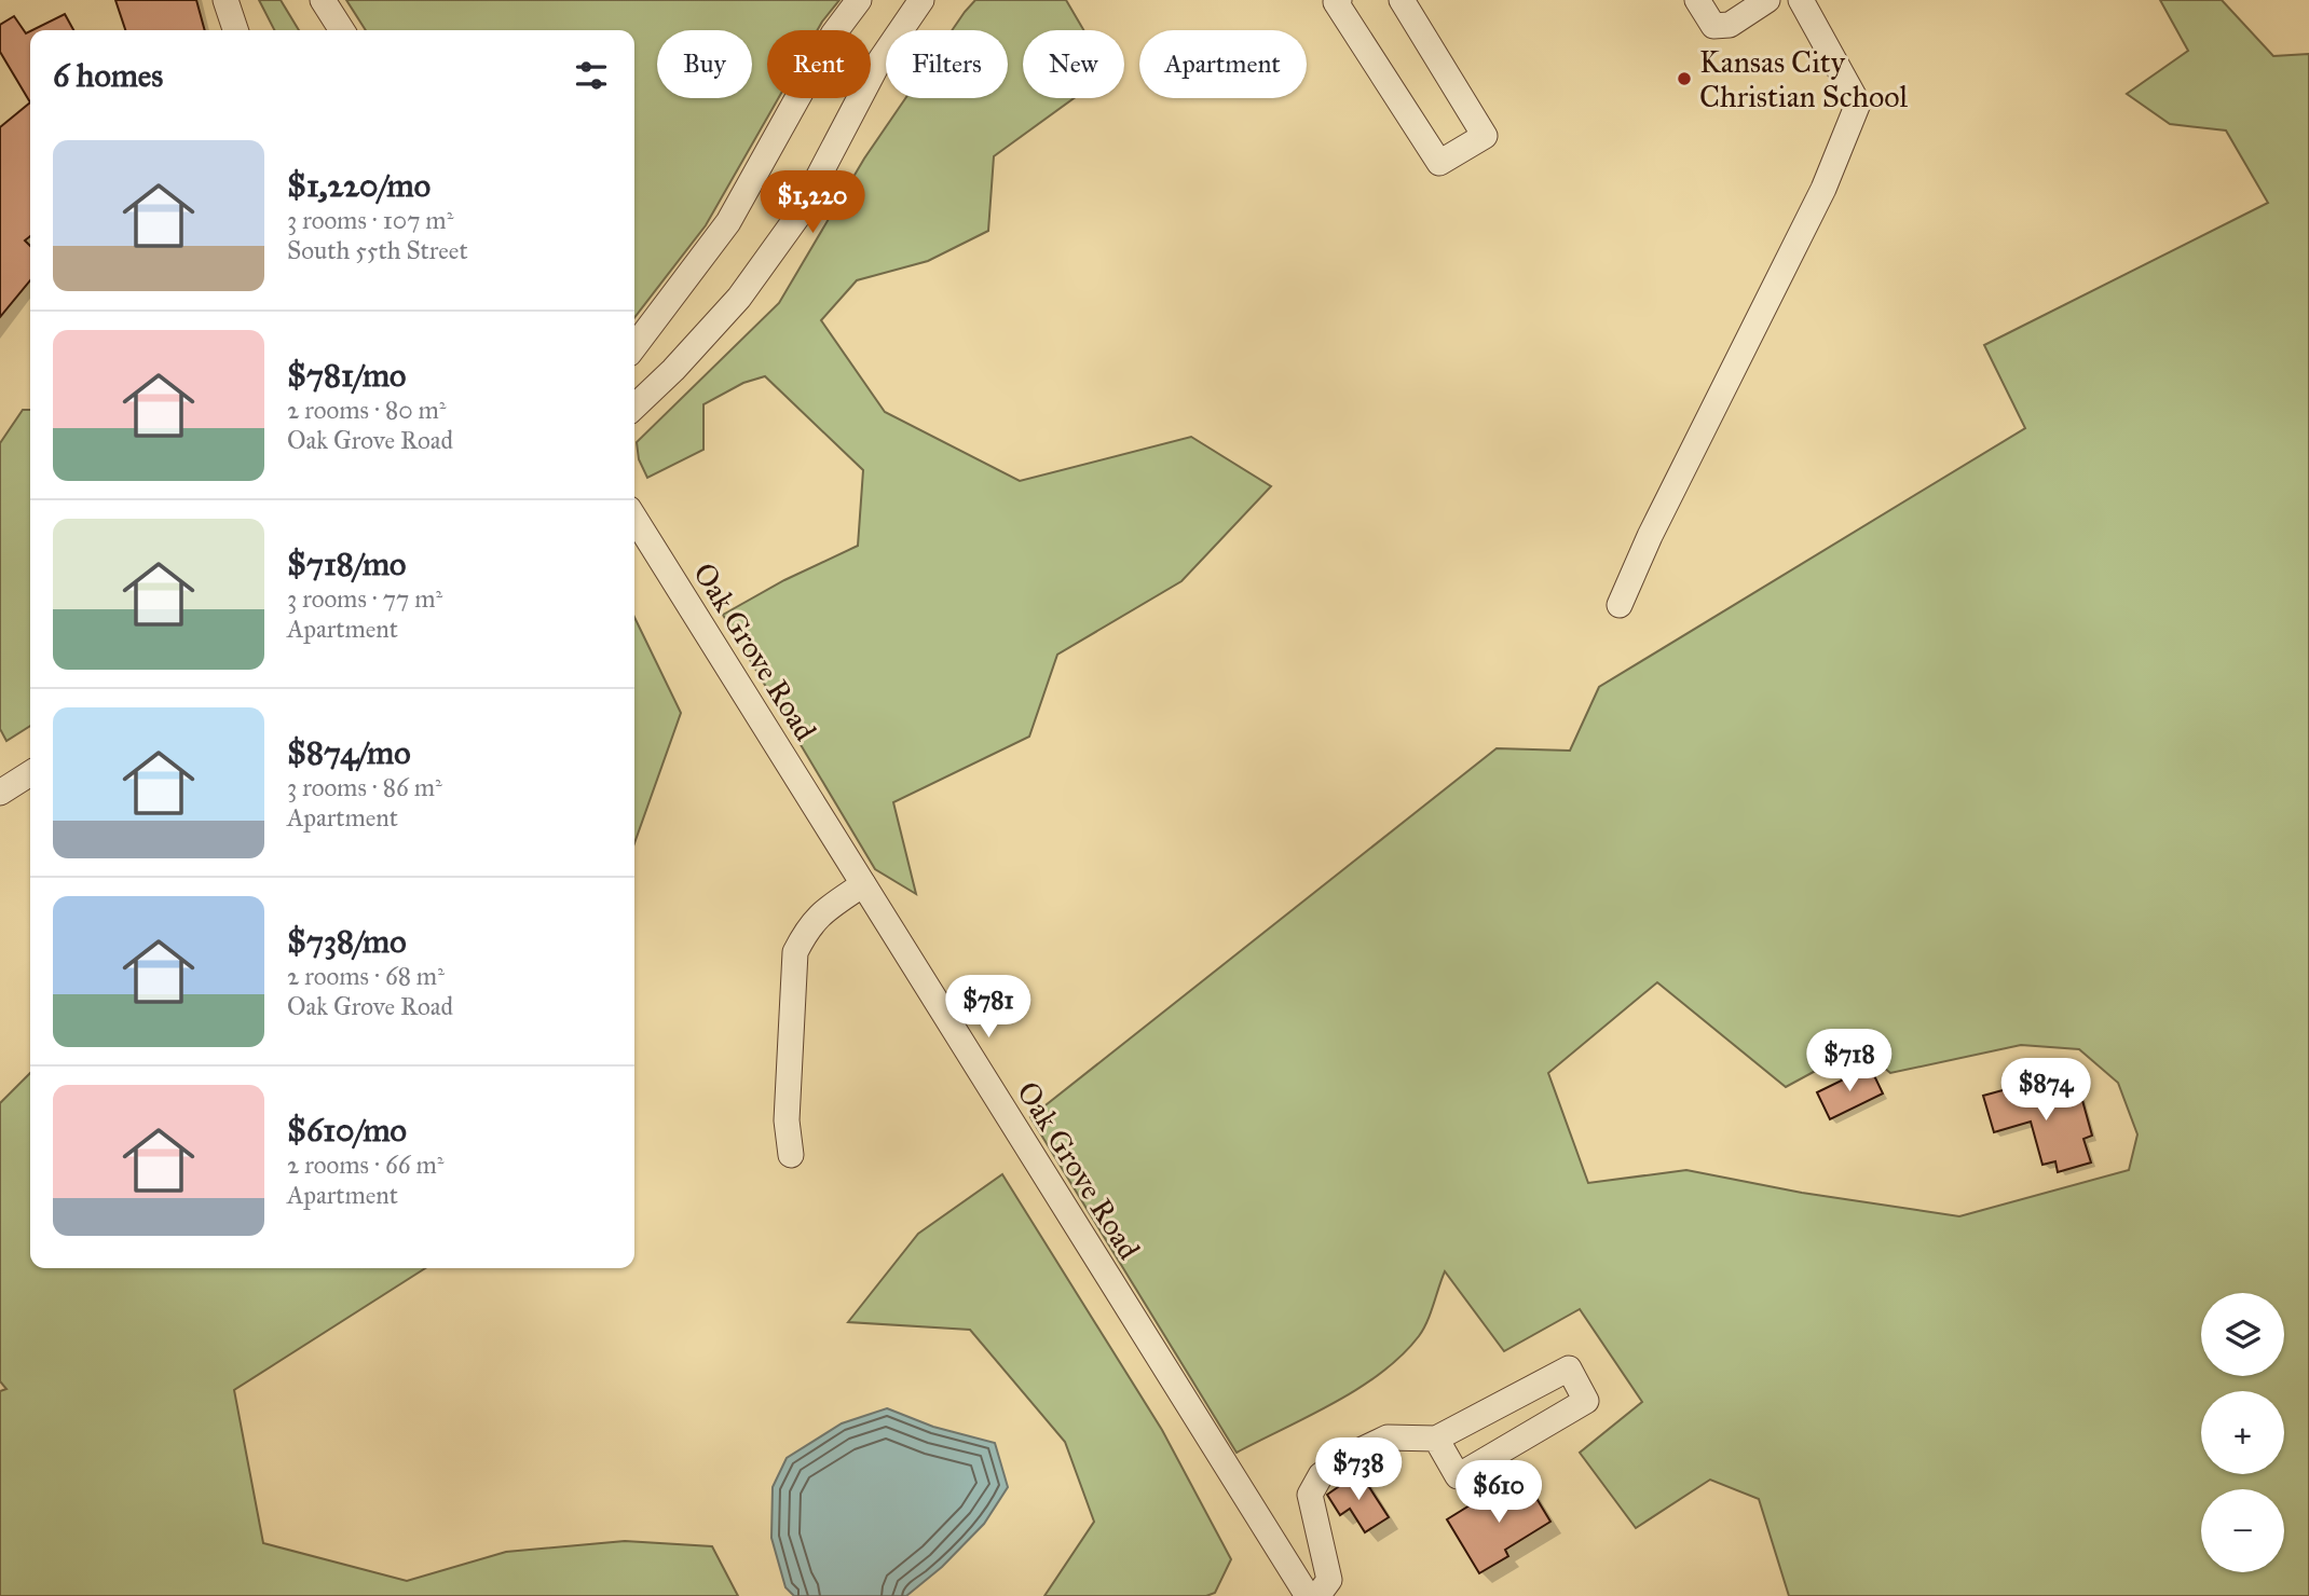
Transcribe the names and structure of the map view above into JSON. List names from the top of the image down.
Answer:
{
  "streets": {
    "street": ["Oak Grove Road"]
  },
  "places": ["Kansas City Christian School"],
  "page": {
    "chip": [
      "Buy",
      "Rent",
      "Filters",
      "New",
      "Apartment"
    ],
    "heading": "6 homes",
    "list": [
      {
        "name": "$1,220/mo",
        "note": "3 rooms · 107 m² · South 55th Street"
      },
      {
        "name": "$781/mo",
        "note": "2 rooms · 80 m² · Oak Grove Road"
      },
      {
        "name": "$718/mo",
        "note": "3 rooms · 77 m² · Apartment"
      },
      {
        "name": "$874/mo",
        "note": "3 rooms · 86 m² · Apartment"
      },
      {
        "name": "$738/mo",
        "note": "2 rooms · 68 m² · Oak Grove Road"
      },
      {
        "name": "$610/mo",
        "note": "2 rooms · 66 m² · Apartment"
      }
    ],
    "price": [
      "$1,220",
      "$781",
      "$718",
      "$874",
      "$738",
      "$610"
    ],
    "map_buttons": ["+", "−"]
  }
}
